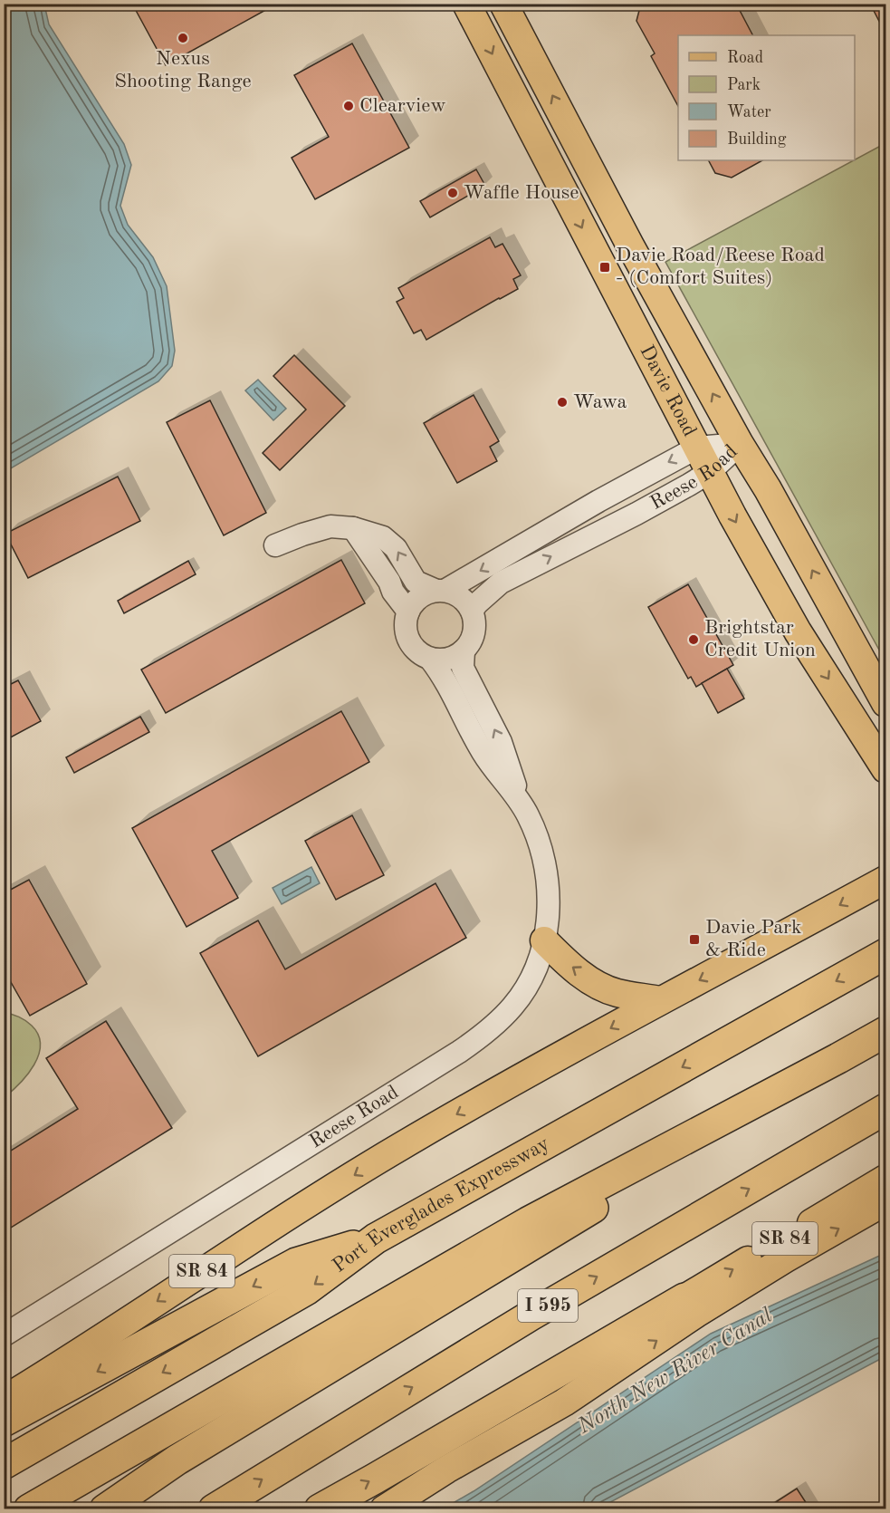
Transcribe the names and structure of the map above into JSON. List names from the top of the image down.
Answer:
{
  "streets": {
    "highway": ["Port Everglades Expressway", "I 595"],
    "main road": ["Davie Road", "SR 84"],
    "street": ["Reese Road"]
  },
  "crossings": [
    ["Davie Road", "Reese Road"]
  ],
  "water": ["North New River Canal"],
  "places": {
    "other": [
      "Nexus Shooting Range",
      "Clearview",
      "Waffle House",
      "Wawa",
      "Brightstar Credit Union"
    ],
    "transit": ["Davie Road/Reese Road - (Comfort Suites)", "Davie Park & Ride"]
  },
  "legend": [
    "Road",
    "Park",
    "Water",
    "Building"
  ]
}
